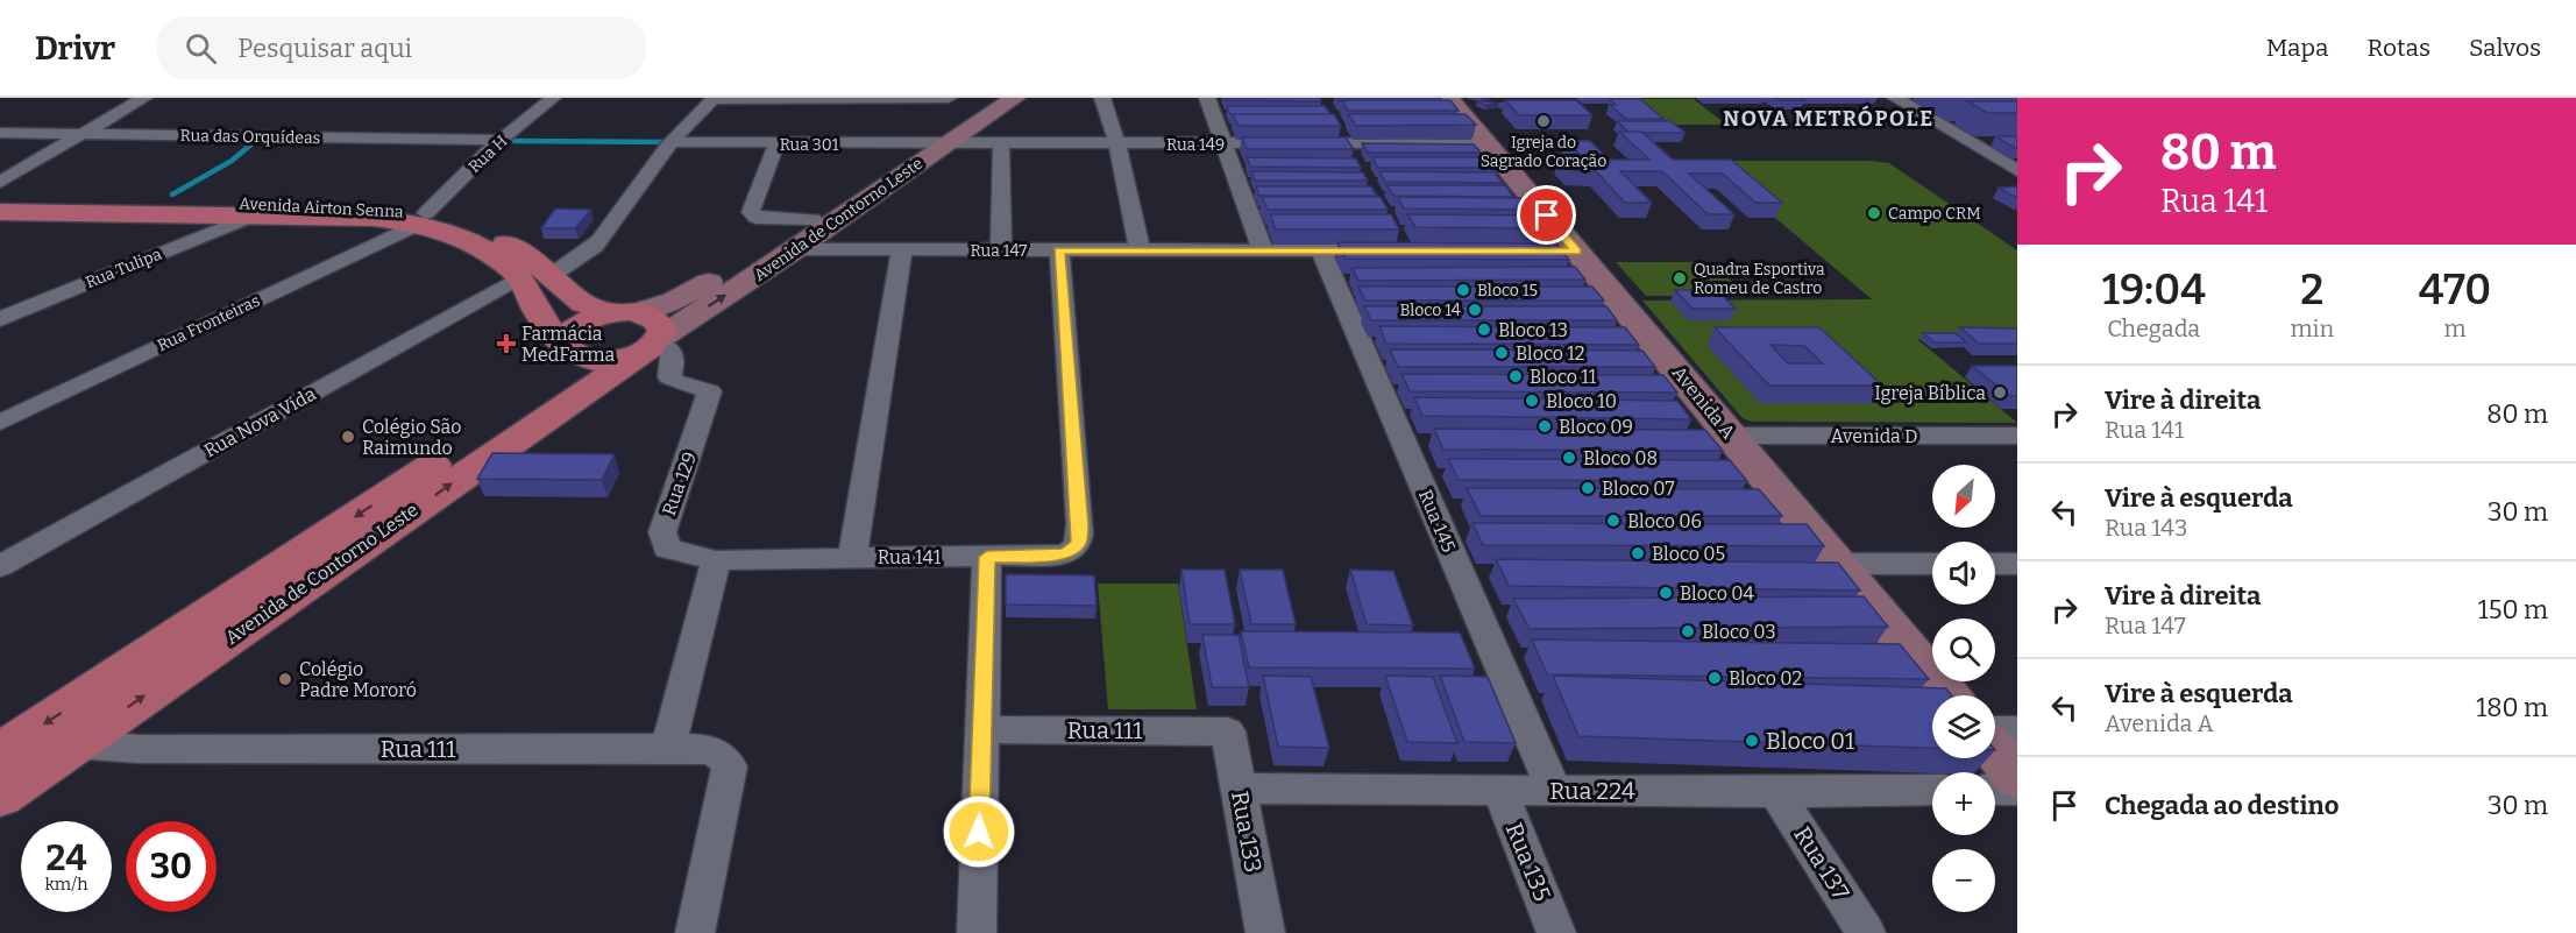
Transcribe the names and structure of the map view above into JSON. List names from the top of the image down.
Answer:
{
  "streets": {
    "main road": ["Avenida Airton Senna", "Avenida de Contorno Leste"],
    "street": [
      "Rua das Orquídeas",
      "Rua 301",
      "Rua 149",
      "Rua H",
      "Rua 147",
      "Rua Tulipa",
      "Rua Fronteiras",
      "Avenida A",
      "Rua Nova Vida",
      "Avenida D",
      "Rua 129",
      "Rua 145",
      "Rua 141",
      "Rua 111",
      "Rua 224",
      "Rua 133",
      "Rua 135",
      "Rua 137"
    ]
  },
  "crossings": [
    ["Rua das Orquídeas", "Rua H"],
    ["Rua 301", "Rua 149"],
    ["Rua 301", "Avenida de Contorno Leste"],
    ["Rua 149", "Avenida de Contorno Leste"],
    ["Rua 149", "Avenida A"],
    ["Rua H", "Avenida Airton Senna"],
    ["Rua H", "Rua Fronteiras"],
    ["Avenida Airton Senna", "Avenida de Contorno Leste"],
    ["Avenida Airton Senna", "Rua Tulipa"],
    ["Avenida Airton Senna", "Rua Fronteiras"],
    ["Avenida Airton Senna", "Rua Nova Vida"],
    ["Avenida Airton Senna", "Rua 129"],
    ["Avenida de Contorno Leste", "Rua 147"],
    ["Avenida de Contorno Leste", "Rua 129"],
    ["Avenida de Contorno Leste", "Rua 111"],
    ["Rua 147", "Rua 145"],
    ["Rua 147", "Rua 141"],
    ["Avenida A", "Avenida D"],
    ["Rua 129", "Rua 141"],
    ["Rua 145", "Rua 224"],
    ["Rua 111", "Rua 133"],
    ["Rua 224", "Rua 133"],
    ["Rua 224", "Rua 135"],
    ["Rua 224", "Rua 137"]
  ],
  "districts": ["NOVA METRÓPOLE"],
  "places": {
    "other": [
      "Igreja do Sagrado Coração",
      "Campo CRM",
      "Quadra Esportiva Romeu de Castro",
      "Bloco 15",
      "Bloco 14",
      "Bloco 13",
      "Bloco 12",
      "Bloco 11",
      "Igreja Bíblica",
      "Bloco 10",
      "Bloco 09",
      "Colégio São Raimundo",
      "Bloco 08",
      "Bloco 07",
      "Bloco 06",
      "Bloco 05",
      "Bloco 04",
      "Bloco 03",
      "Bloco 02",
      "Colégio Padre Mororó",
      "Bloco 01"
    ],
    "health": ["Farmácia MedFarma"]
  },
  "north": "bottom left",
  "page": {
    "header": "Drivr",
    "search": "Pesquisar aqui",
    "nav": ["Mapa", "Rotas", "Salvos"],
    "turn": ["80 m", "Rua 141"],
    "eta": [
      "19:04",
      "Chegada",
      "2",
      "min",
      "470",
      "m"
    ],
    "list": [
      {
        "name": "Vire à direita",
        "note": "Rua 141",
        "value": "80 m"
      },
      {
        "name": "Vire à esquerda",
        "note": "Rua 143",
        "value": "30 m"
      },
      {
        "name": "Vire à direita",
        "note": "Rua 147",
        "value": "150 m"
      },
      {
        "name": "Vire à esquerda",
        "note": "Avenida A",
        "value": "180 m"
      },
      {
        "name": "Chegada ao destino",
        "value": "30 m"
      }
    ],
    "map_buttons": ["+", "−"],
    "speed": "24 km/h",
    "limit": "30"
  }
}
